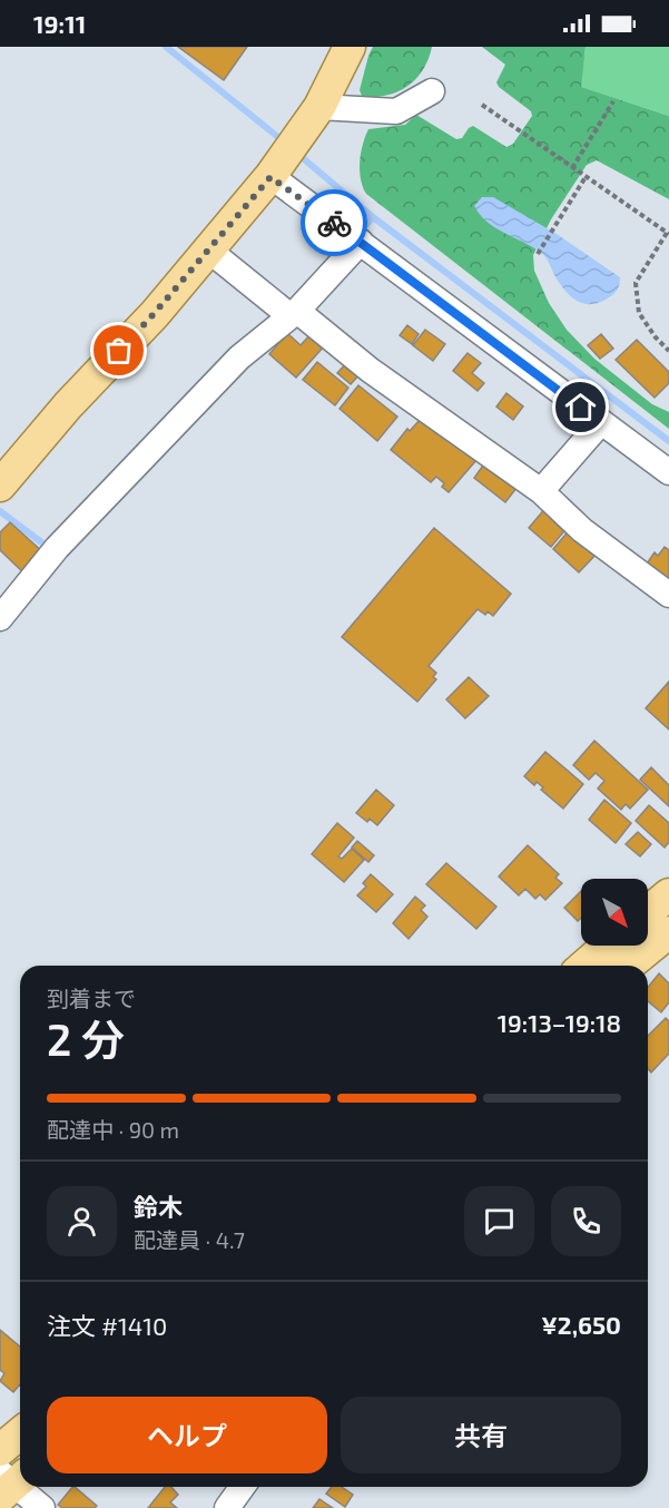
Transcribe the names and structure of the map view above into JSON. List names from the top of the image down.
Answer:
{
  "north": "bottom right",
  "page": {
    "status": "19:11",
    "heading": ["2 分", "到着まで", "19:13–19:18"],
    "panel": [
      "鈴木",
      "配達員 · 4.7",
      "注文 #1410",
      "¥2,650"
    ],
    "bar": "配達中 · 90 m",
    "buttons": ["ヘルプ", "共有"]
  }
}
